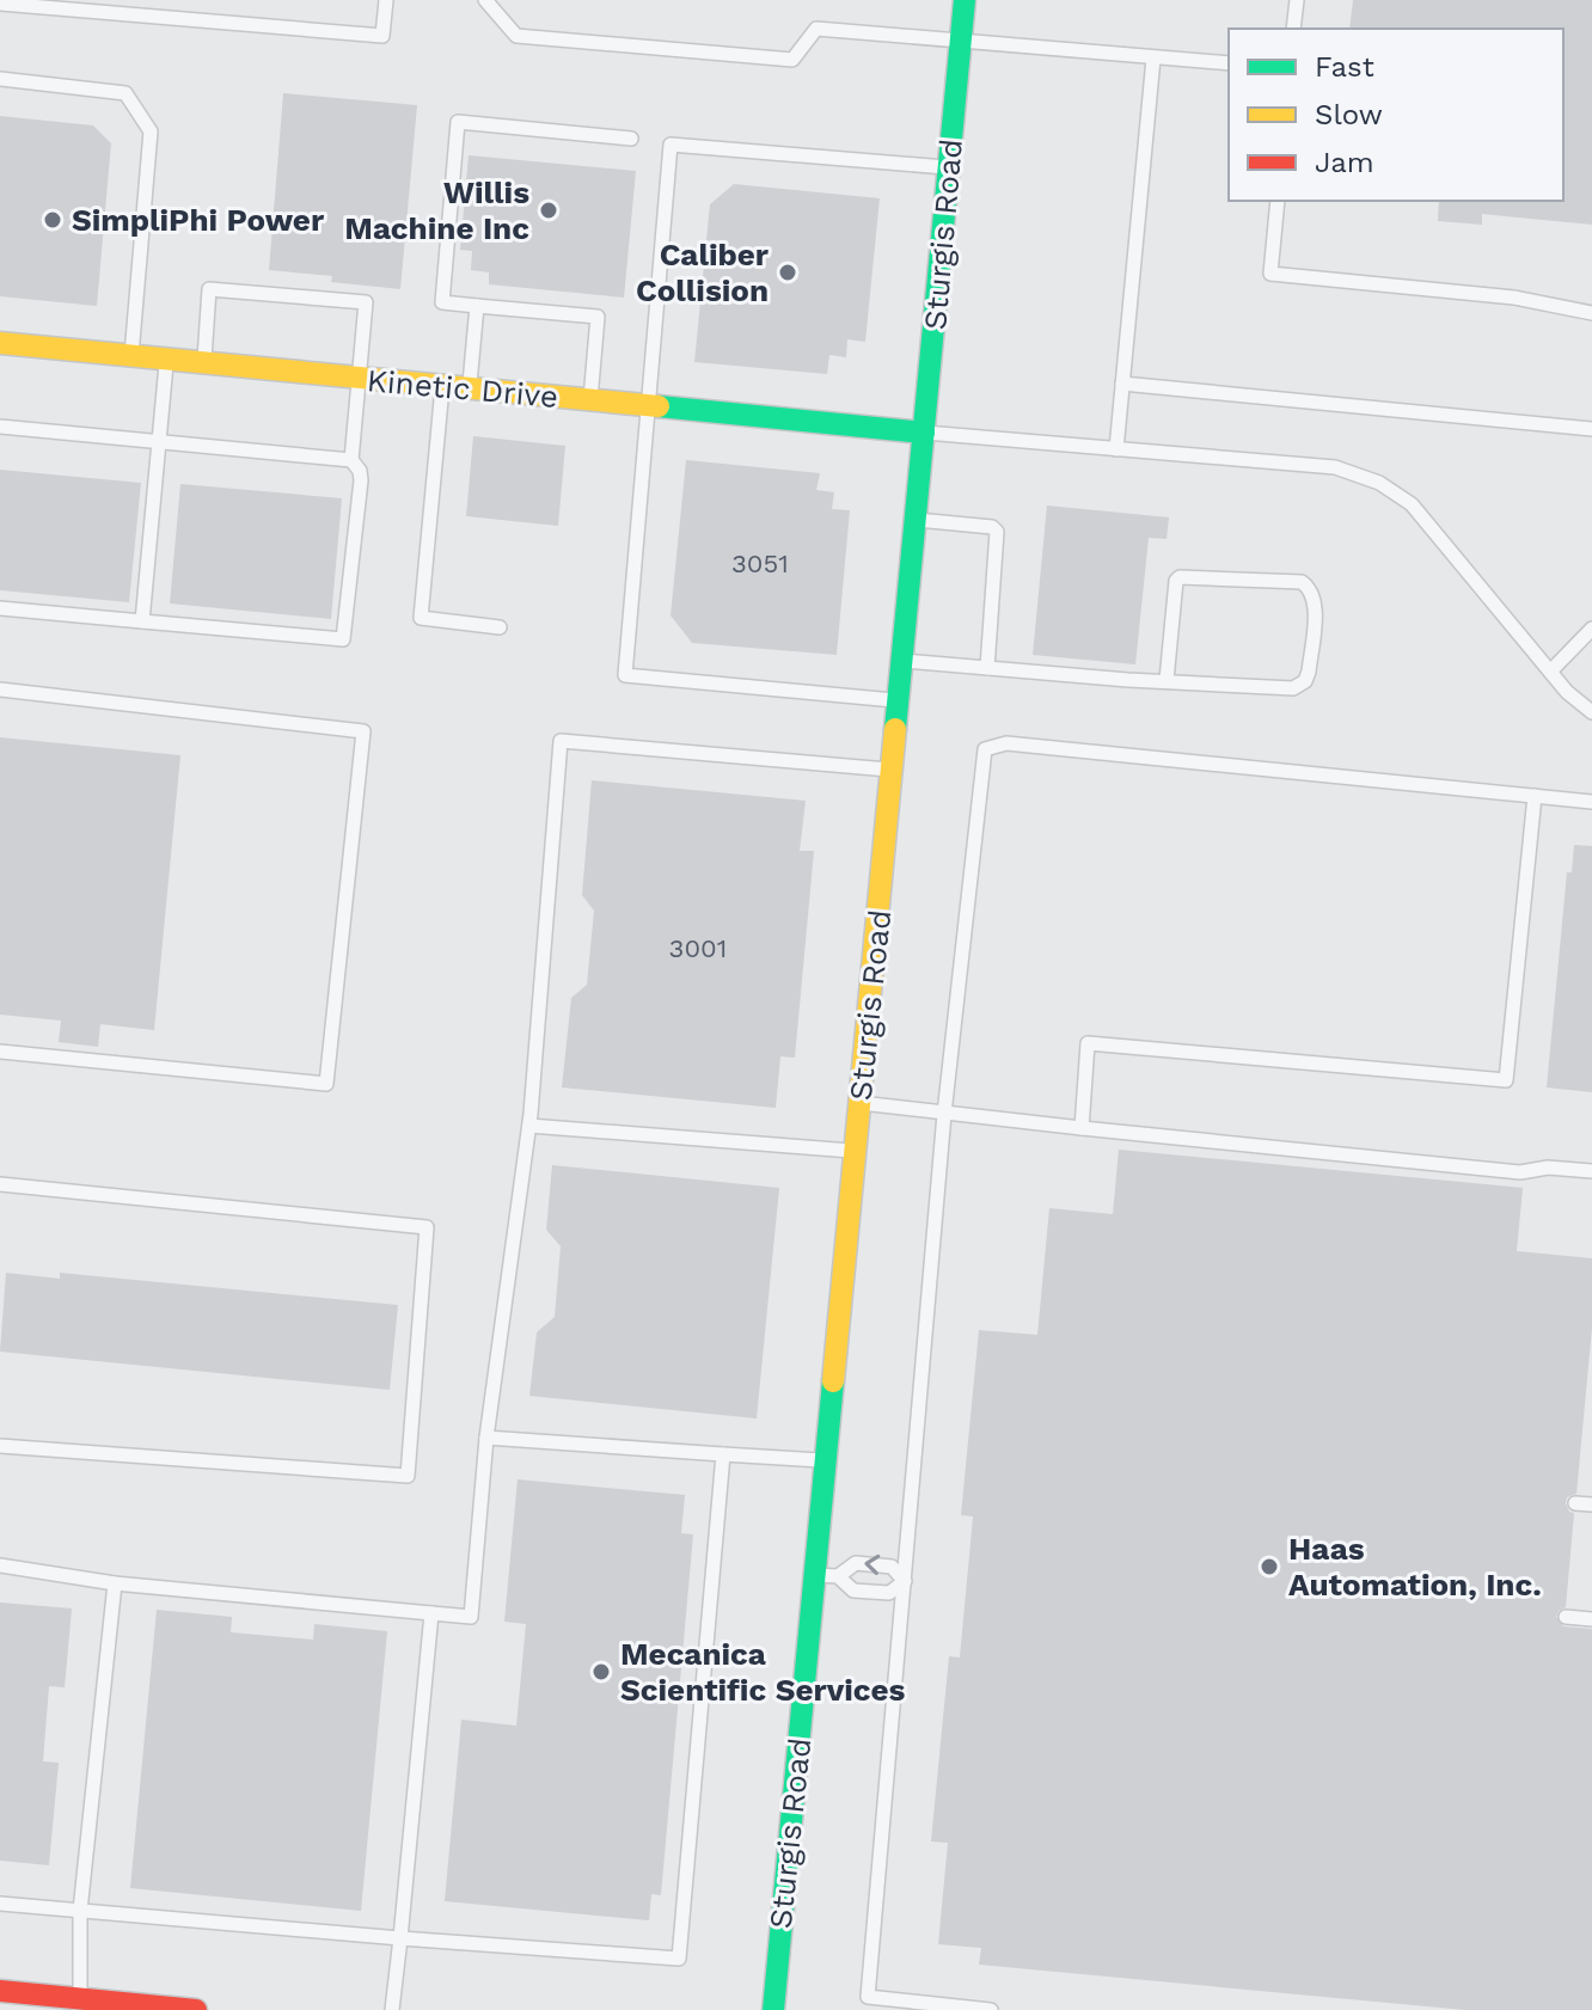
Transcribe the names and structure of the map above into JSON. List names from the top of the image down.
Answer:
{
  "streets": {
    "street": ["Sturgis Road", "Kinetic Drive"]
  },
  "crossings": [
    ["Sturgis Road", "Kinetic Drive"]
  ],
  "places": [
    "Willis Machine Inc",
    "SimpliPhi Power",
    "Caliber Collision",
    "Haas Automation, Inc.",
    "Mecanica Scientific Services"
  ],
  "house_numbers": ["3051", "3001"],
  "legend": ["Fast", "Slow", "Jam"]
}
